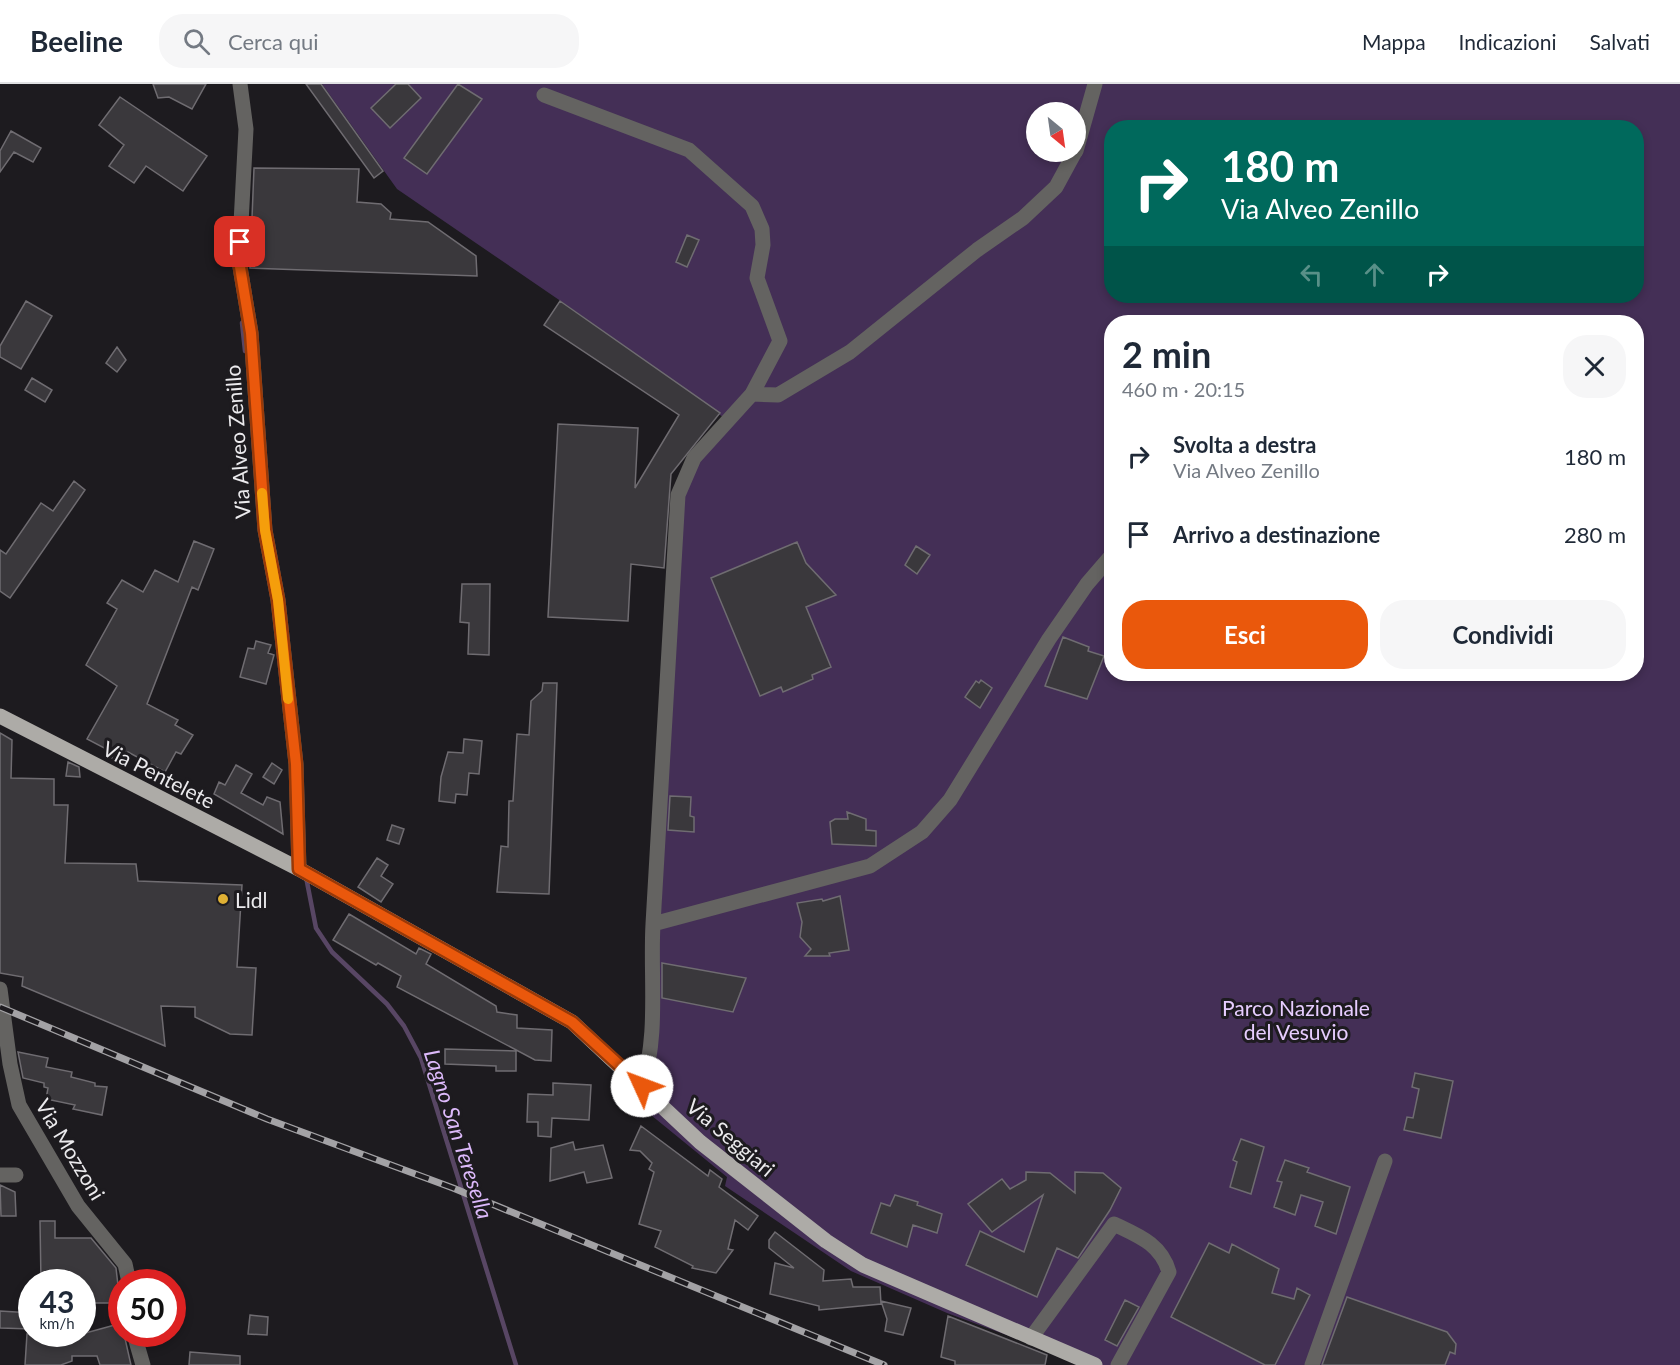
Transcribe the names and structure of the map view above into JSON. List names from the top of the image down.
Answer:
{
  "streets": {
    "main road": ["Via Pentelete", "Via Seggiari"],
    "street": ["Via Alveo Zenillo", "Via Mozzoni"]
  },
  "crossings": [
    ["Via Alveo Zenillo", "Via Pentelete"],
    ["Via Alveo Zenillo", "Via Seggiari"],
    ["Via Pentelete", "Via Seggiari"]
  ],
  "water": ["Lagno San Teresella"],
  "parks": ["Parco Nazionale del Vesuvio"],
  "places": ["Lidl"],
  "north": "bottom right",
  "page": {
    "header": "Beeline",
    "search": "Cerca qui",
    "nav": ["Mappa", "Indicazioni", "Salvati"],
    "turn": ["180 m", "Via Alveo Zenillo"],
    "heading": ["2 min", "460 m · 20:15"],
    "list": [
      {
        "name": "Svolta a destra",
        "note": "Via Alveo Zenillo",
        "value": "180 m"
      },
      {
        "name": "Arrivo a destinazione",
        "value": "280 m"
      }
    ],
    "buttons": ["Esci", "Condividi"],
    "speed": "43 km/h",
    "limit": "50"
  }
}
